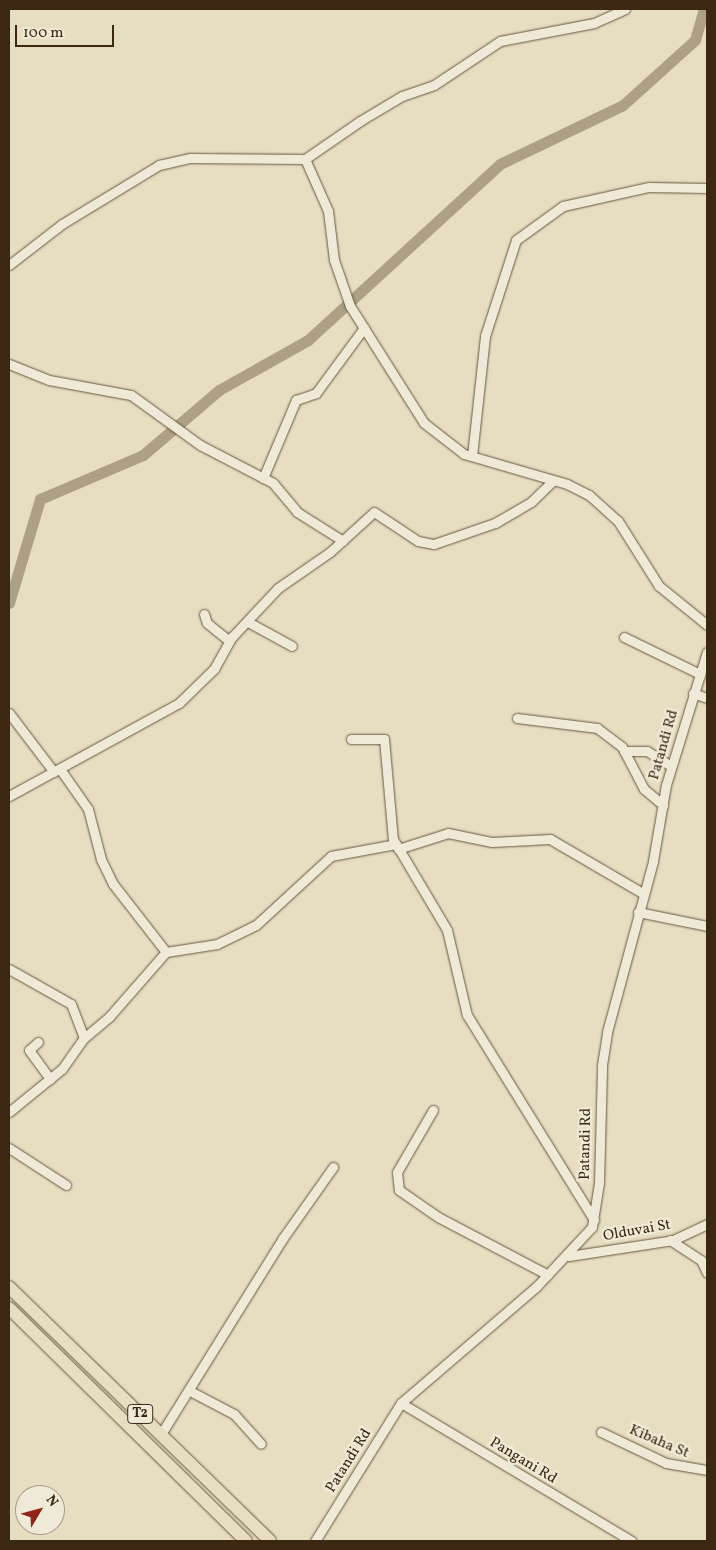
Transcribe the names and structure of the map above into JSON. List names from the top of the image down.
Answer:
{
  "streets": {
    "highway": ["T2"],
    "street": [
      "Patandi Rd",
      "Olduvai St",
      "Kibaha St",
      "Pangani Rd"
    ]
  },
  "crossings": [
    ["Patandi Rd", "Olduvai St"],
    ["Patandi Rd", "Pangani Rd"]
  ],
  "scale_bar": "100 m",
  "north": "top right"
}
